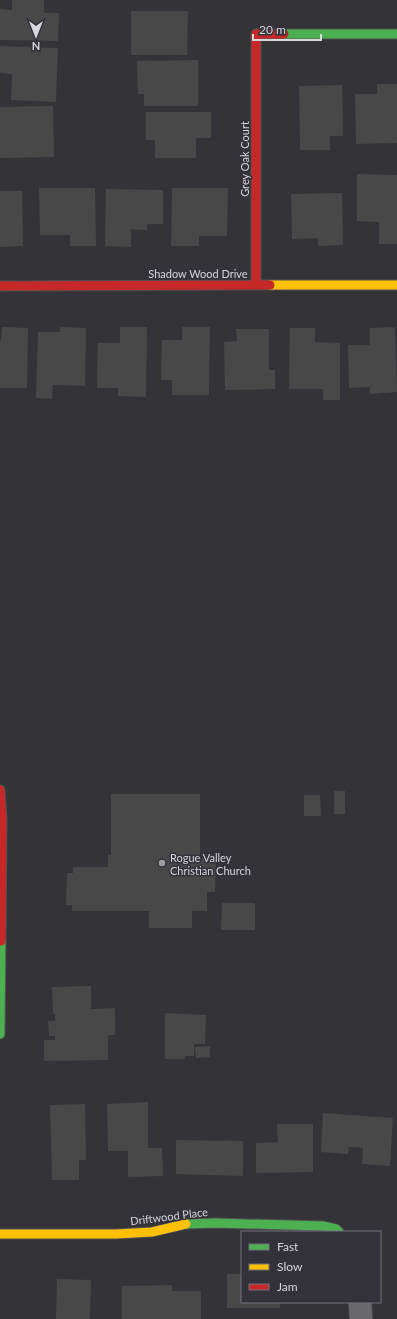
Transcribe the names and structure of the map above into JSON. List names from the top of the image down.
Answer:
{
  "streets": {
    "street": ["Grey Oak Court", "Shadow Wood Drive", "Driftwood Place"]
  },
  "crossings": [
    ["Grey Oak Court", "Shadow Wood Drive"]
  ],
  "places": ["Rogue Valley Christian Church"],
  "legend": ["Fast", "Slow", "Jam"],
  "scale_bar": "20 m",
  "north": "bottom"
}
